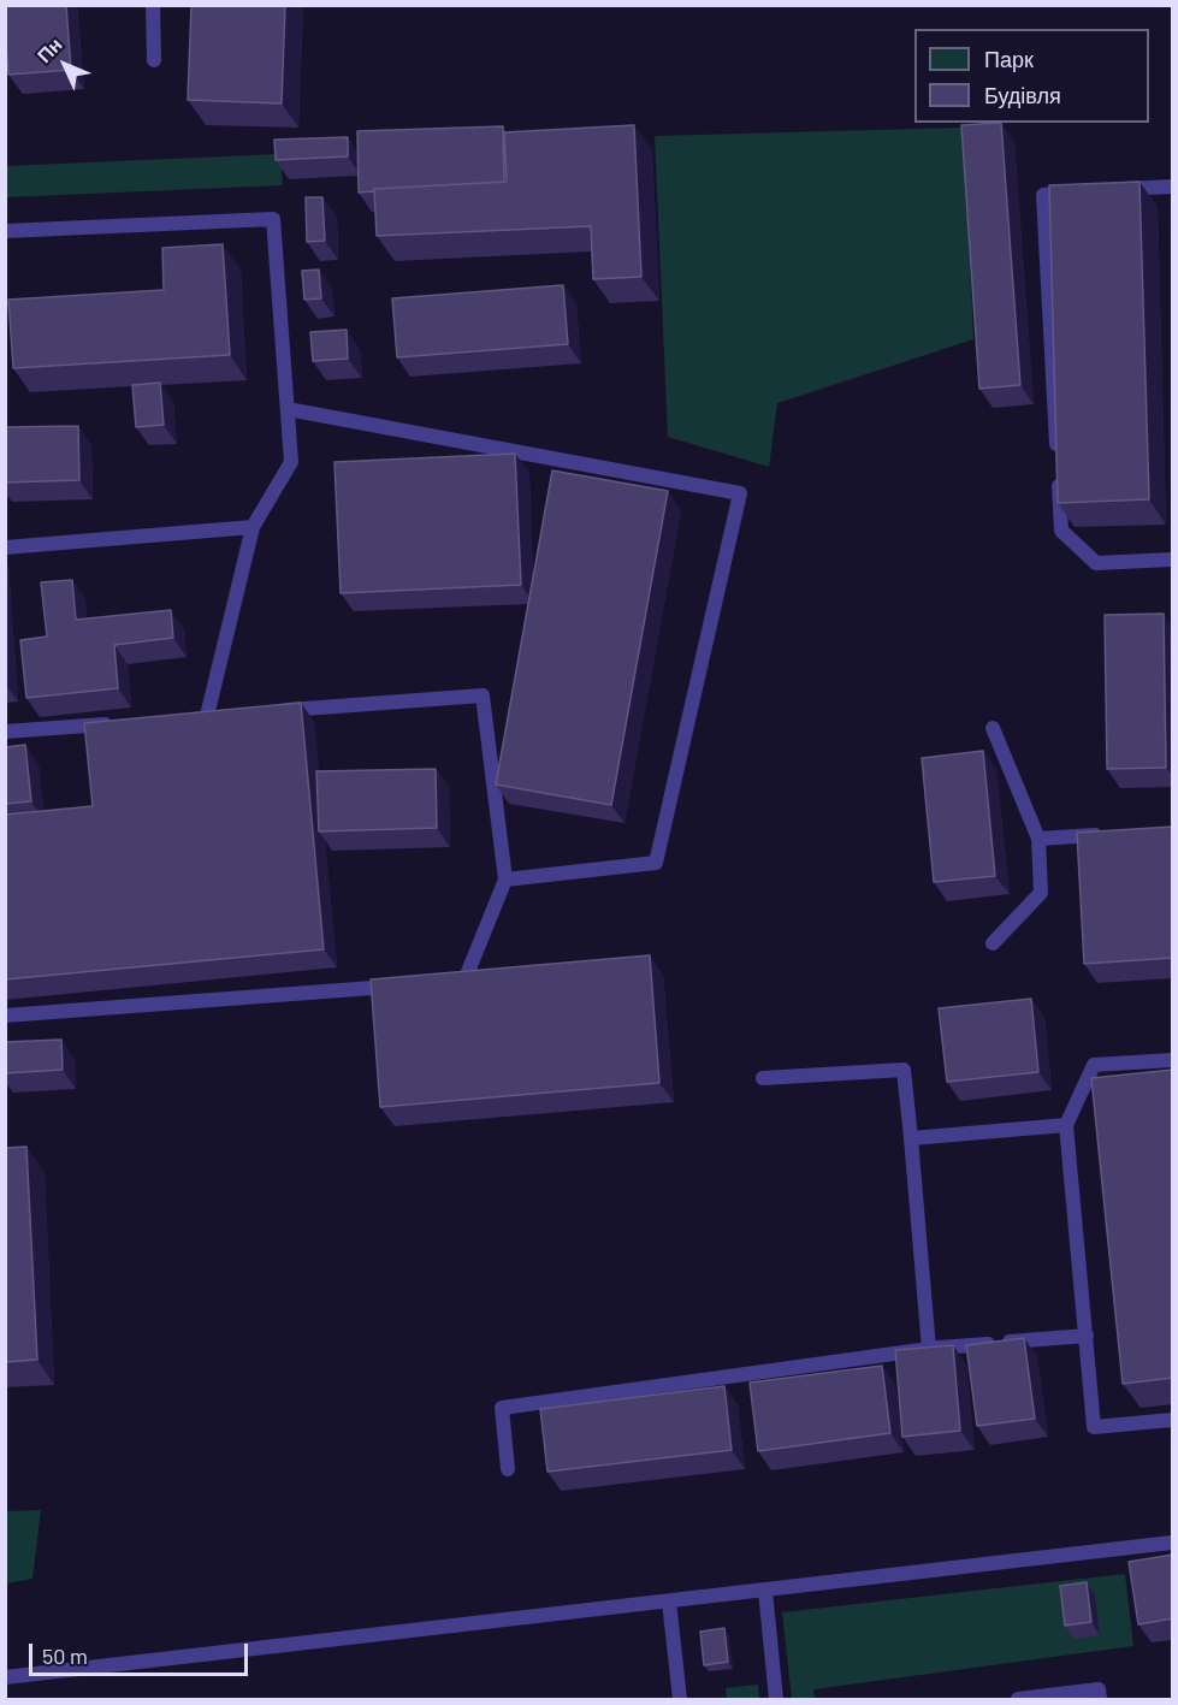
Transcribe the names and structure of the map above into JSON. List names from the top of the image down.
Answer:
{
  "legend": ["Парк", "Будівля"],
  "scale_bar": "50 m",
  "north": "top left"
}
